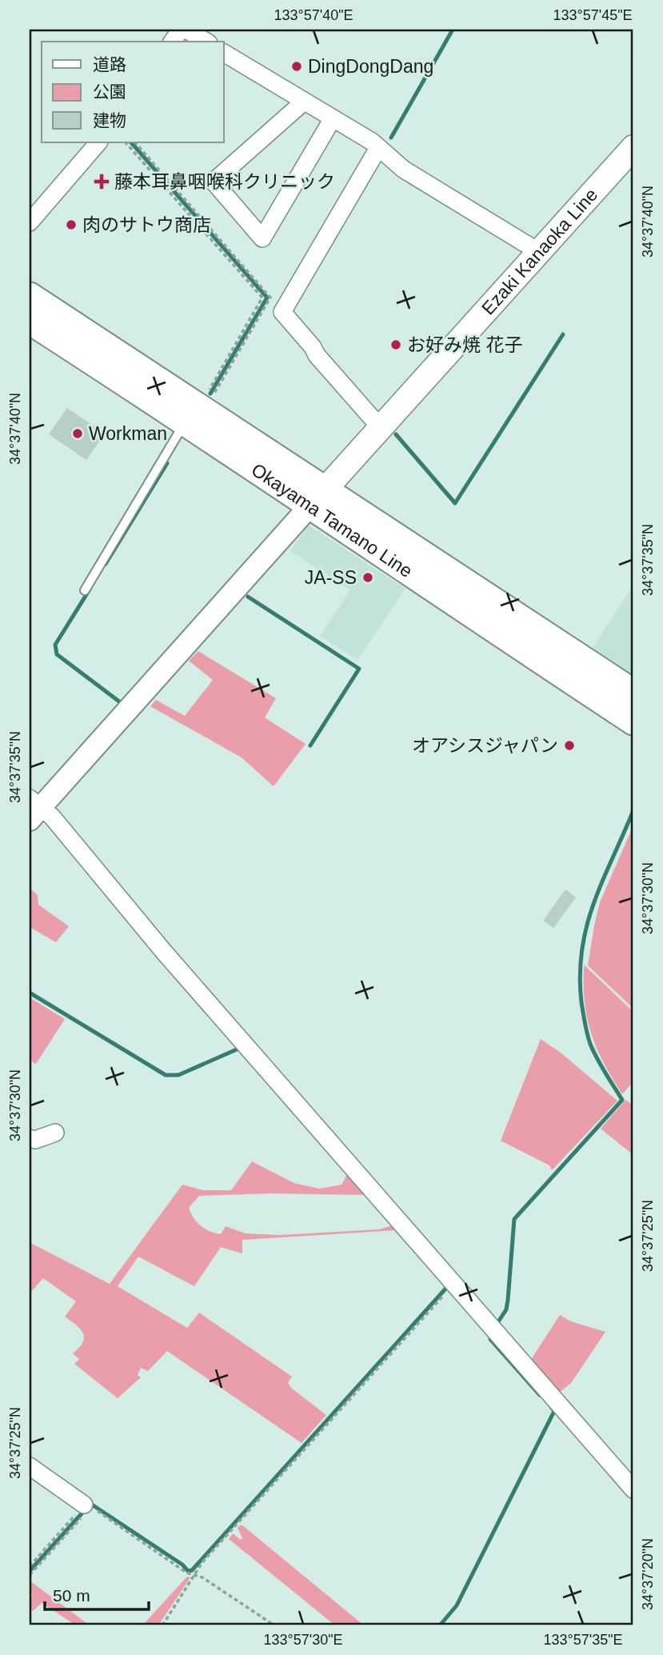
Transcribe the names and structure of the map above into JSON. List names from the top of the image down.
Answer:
{
  "streets": {
    "main road": ["Ezaki Kanaoka Line", "Okayama Tamano Line"]
  },
  "crossings": [
    ["Ezaki Kanaoka Line", "Okayama Tamano Line"]
  ],
  "places": {
    "other": [
      "DingDongDang",
      "肉のサトウ商店",
      "お好み焼 花子",
      "Workman",
      "JA-SS",
      "オアシスジャパン"
    ],
    "health": ["藤本耳鼻咽喉科クリニック"]
  },
  "legend": ["道路", "公園", "建物"],
  "scale_bar": "50 m",
  "coordinates": [
    "133°57'40\"E",
    "133°57'45\"E",
    "34°37'40\"N",
    "34°37'35\"N",
    "34°37'30\"N",
    "34°37'25\"N",
    "34°37'20\"N",
    "133°57'30\"E",
    "133°57'35\"E"
  ]
}
